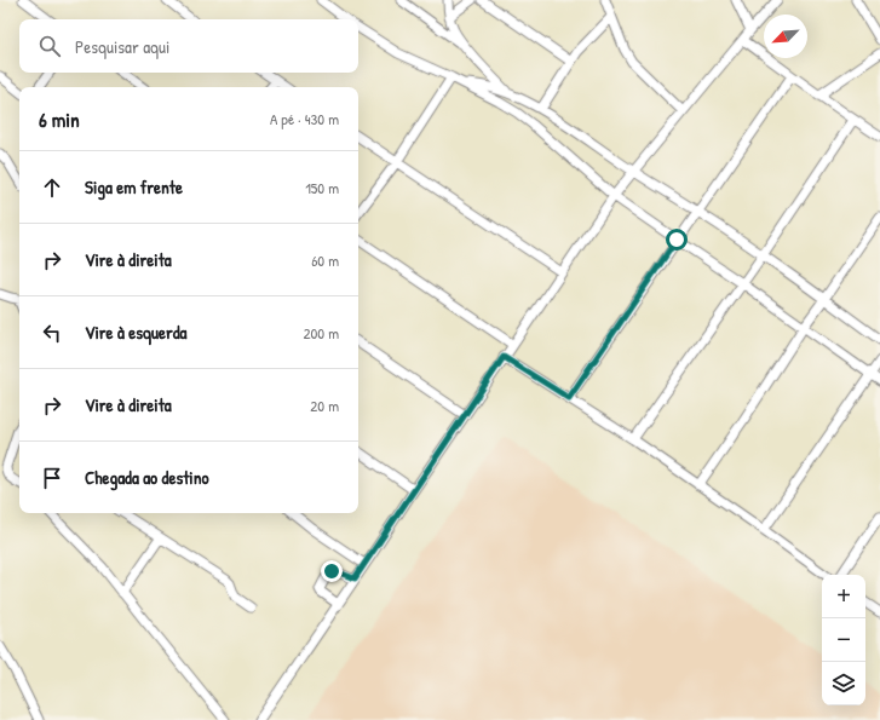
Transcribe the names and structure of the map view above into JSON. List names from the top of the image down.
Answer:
{
  "north": "bottom left",
  "page": {
    "search": "Pesquisar aqui",
    "heading": ["6 min", "A pé · 430 m"],
    "list": [
      ["Siga em frente", "150 m"],
      ["Vire à direita", "60 m"],
      ["Vire à esquerda", "200 m"],
      ["Vire à direita", "20 m"],
      "Chegada ao destino"
    ],
    "map_buttons": ["+", "−"]
  }
}
